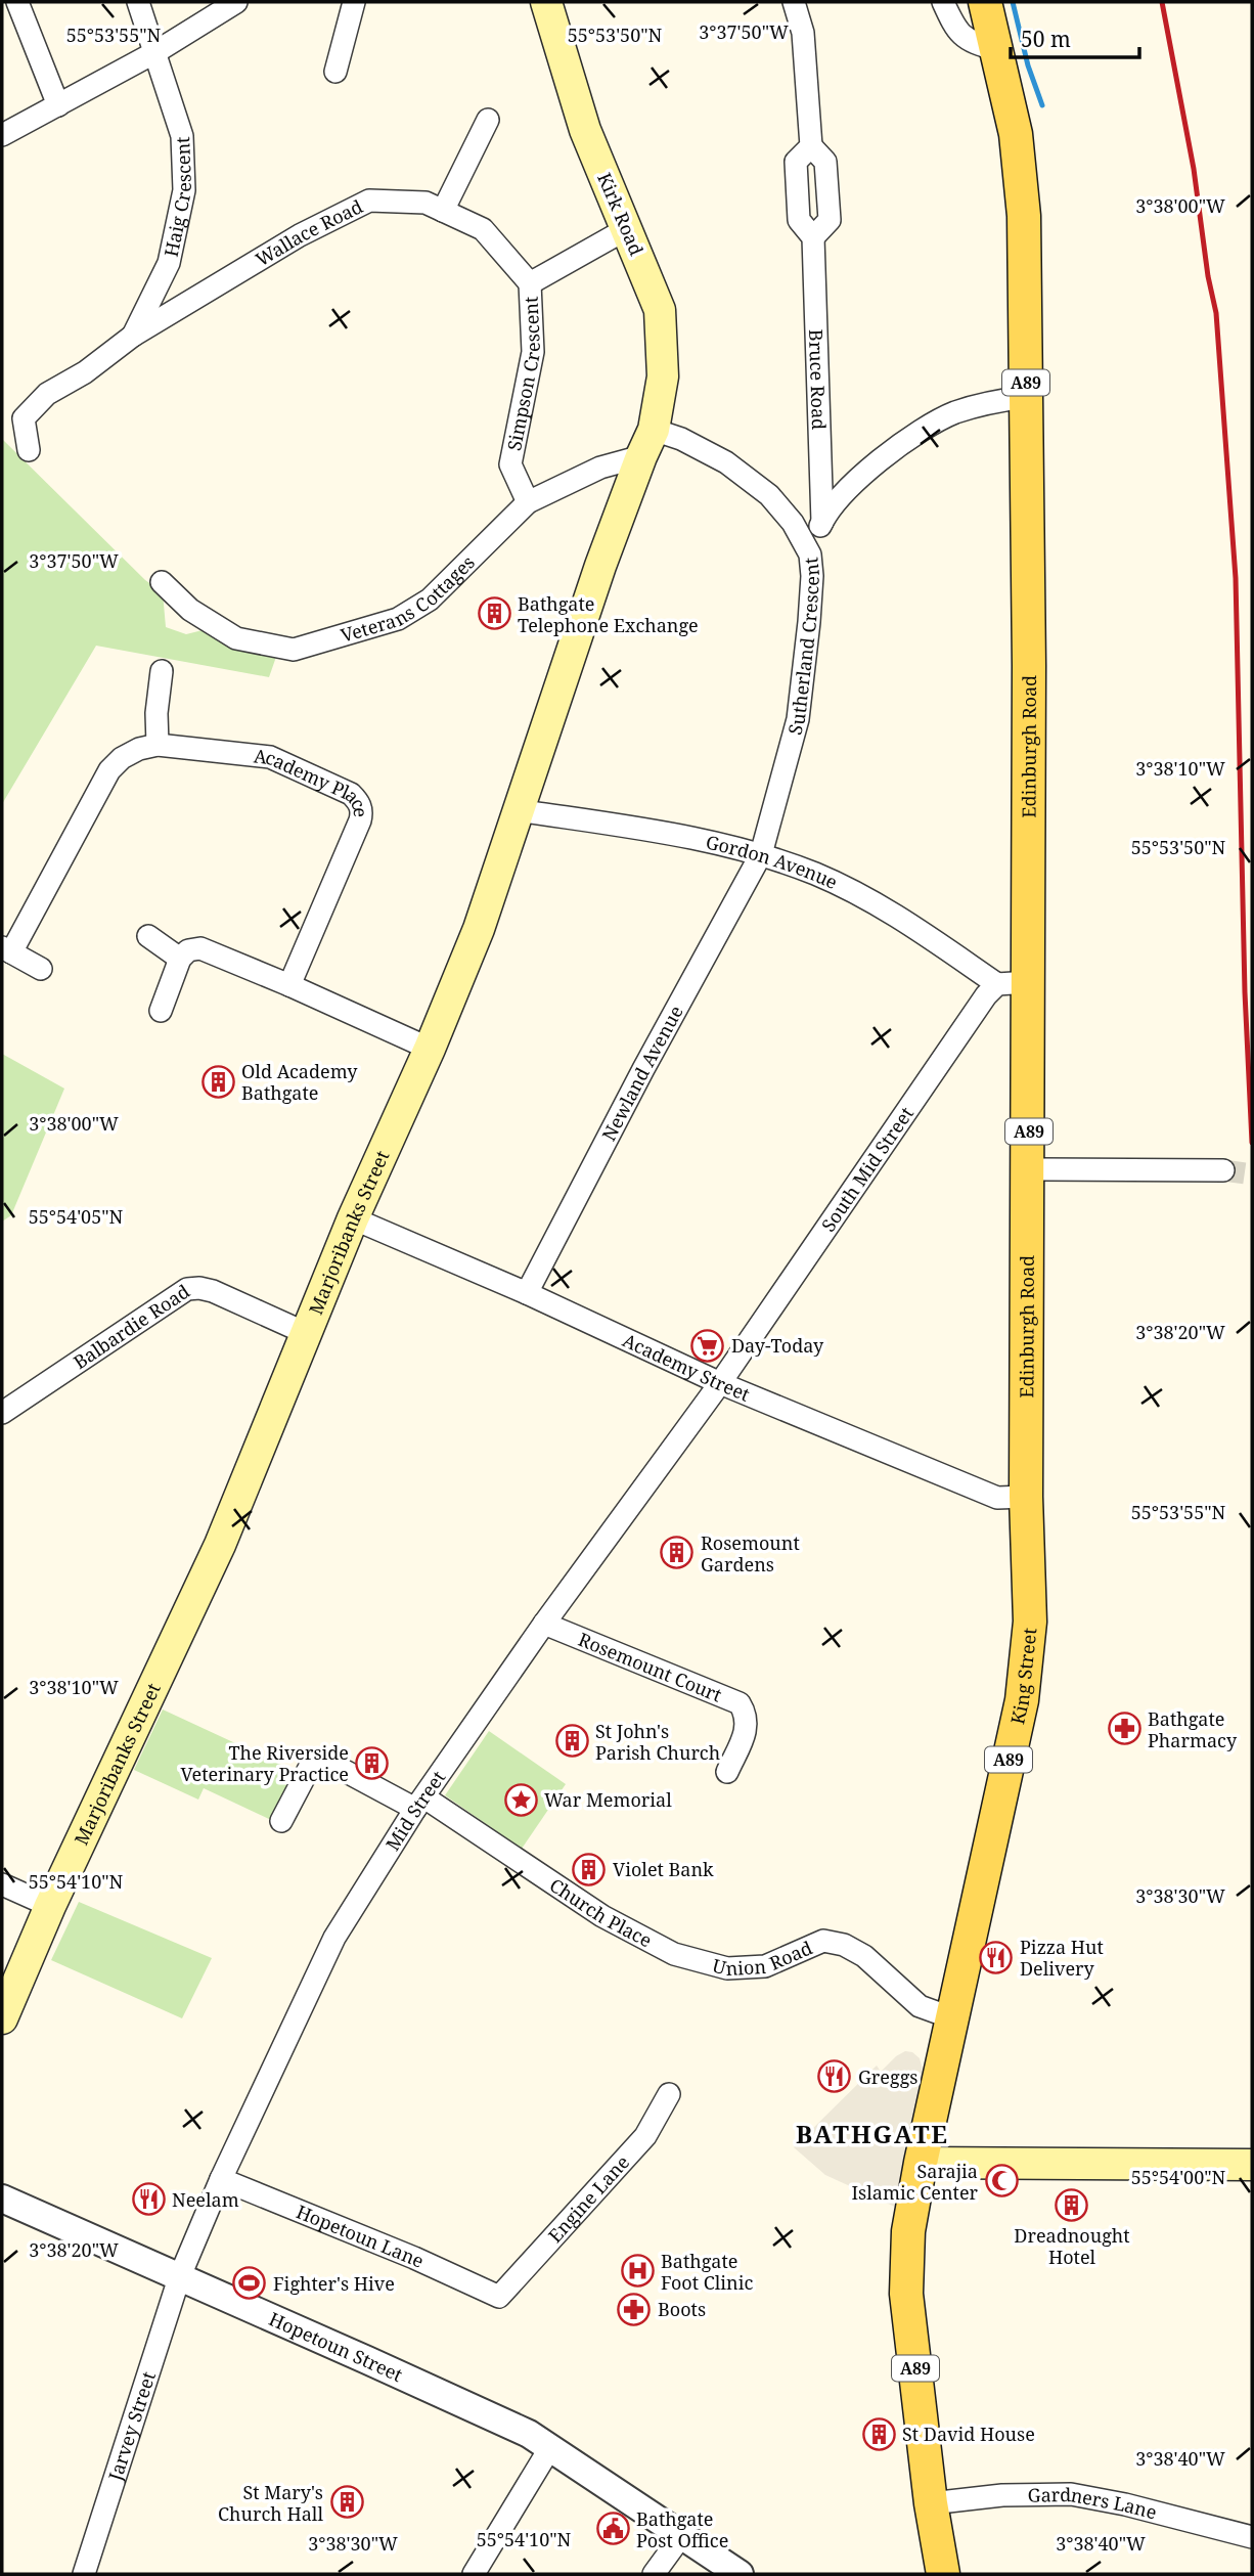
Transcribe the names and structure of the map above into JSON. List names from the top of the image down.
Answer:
{
  "streets": {
    "main road": [
      "Kirk Road",
      "A89",
      "Edinburgh Road",
      "Marjoribanks Street",
      "King Street"
    ],
    "street": [
      "Haig Crescent",
      "Wallace Road",
      "Simpson Crescent",
      "Bruce Road",
      "Veterans Cottages",
      "Sutherland Crescent",
      "Academy Place",
      "Gordon Avenue",
      "Newland Avenue",
      "South Mid Street",
      "Balbardie Road",
      "Academy Street",
      "Rosemount Court",
      "Mid Street",
      "Church Place",
      "Union Road",
      "Engine Lane",
      "Hopetoun Lane",
      "Hopetoun Street",
      "Jarvey Street",
      "Gardners Lane"
    ]
  },
  "crossings": [
    ["Haig Crescent", "Wallace Road"],
    ["Kirk Road", "Veterans Cottages"],
    ["Kirk Road", "Sutherland Crescent"],
    ["Kirk Road", "Marjoribanks Street"],
    ["Wallace Road", "Simpson Crescent"],
    ["Simpson Crescent", "Veterans Cottages"],
    ["A89", "King Street"],
    ["A89", "Union Road"],
    ["A89", "Gardners Lane"],
    ["Veterans Cottages", "Sutherland Crescent"],
    ["Veterans Cottages", "Marjoribanks Street"],
    ["Sutherland Crescent", "Gordon Avenue"],
    ["Sutherland Crescent", "Newland Avenue"],
    ["Sutherland Crescent", "Marjoribanks Street"],
    ["Edinburgh Road", "Academy Street"],
    ["Edinburgh Road", "King Street"],
    ["Gordon Avenue", "Newland Avenue"],
    ["Gordon Avenue", "South Mid Street"],
    ["Gordon Avenue", "Marjoribanks Street"],
    ["Newland Avenue", "Academy Street"],
    ["South Mid Street", "Academy Street"],
    ["South Mid Street", "Mid Street"],
    ["Marjoribanks Street", "Balbardie Road"],
    ["Marjoribanks Street", "Academy Street"],
    ["Academy Street", "King Street"],
    ["Academy Street", "Mid Street"],
    ["Rosemount Court", "Mid Street"],
    ["King Street", "Union Road"],
    ["Mid Street", "Church Place"],
    ["Mid Street", "Hopetoun Lane"],
    ["Mid Street", "Hopetoun Street"],
    ["Mid Street", "Jarvey Street"],
    ["Church Place", "Union Road"],
    ["Engine Lane", "Hopetoun Lane"],
    ["Hopetoun Street", "Jarvey Street"]
  ],
  "districts": ["BATHGATE"],
  "places": {
    "building": [
      "Bathgate Telephone Exchange",
      "Old Academy Bathgate",
      "Rosemount Gardens",
      "St John's Parish Church",
      "The Riverside Veterinary Practice",
      "Violet Bank",
      "Dreadnought Hotel",
      "St David House",
      "St Mary's Church Hall"
    ],
    "supermarket": ["Day-Today"],
    "pharmacy": ["Bathgate Pharmacy", "Boots"],
    "place": ["War Memorial"],
    "restaurant": ["Pizza Hut Delivery", "Greggs", "Neelam"],
    "mosque": ["Sarajia Islamic Center"],
    "hospital": ["Bathgate Foot Clinic"],
    "sports": ["Fighter's Hive"],
    "public building": ["Bathgate Post Office"]
  },
  "scale_bar": "50 m",
  "coordinates": [
    "3°37'50\"W",
    "55°53'55\"N",
    "55°53'50\"N",
    "3°38'00\"W",
    "3°38'10\"W",
    "55°54'05\"N",
    "3°38'20\"W",
    "55°54'10\"N",
    "3°38'30\"W",
    "55°54'00\"N",
    "3°38'40\"W"
  ]
}
